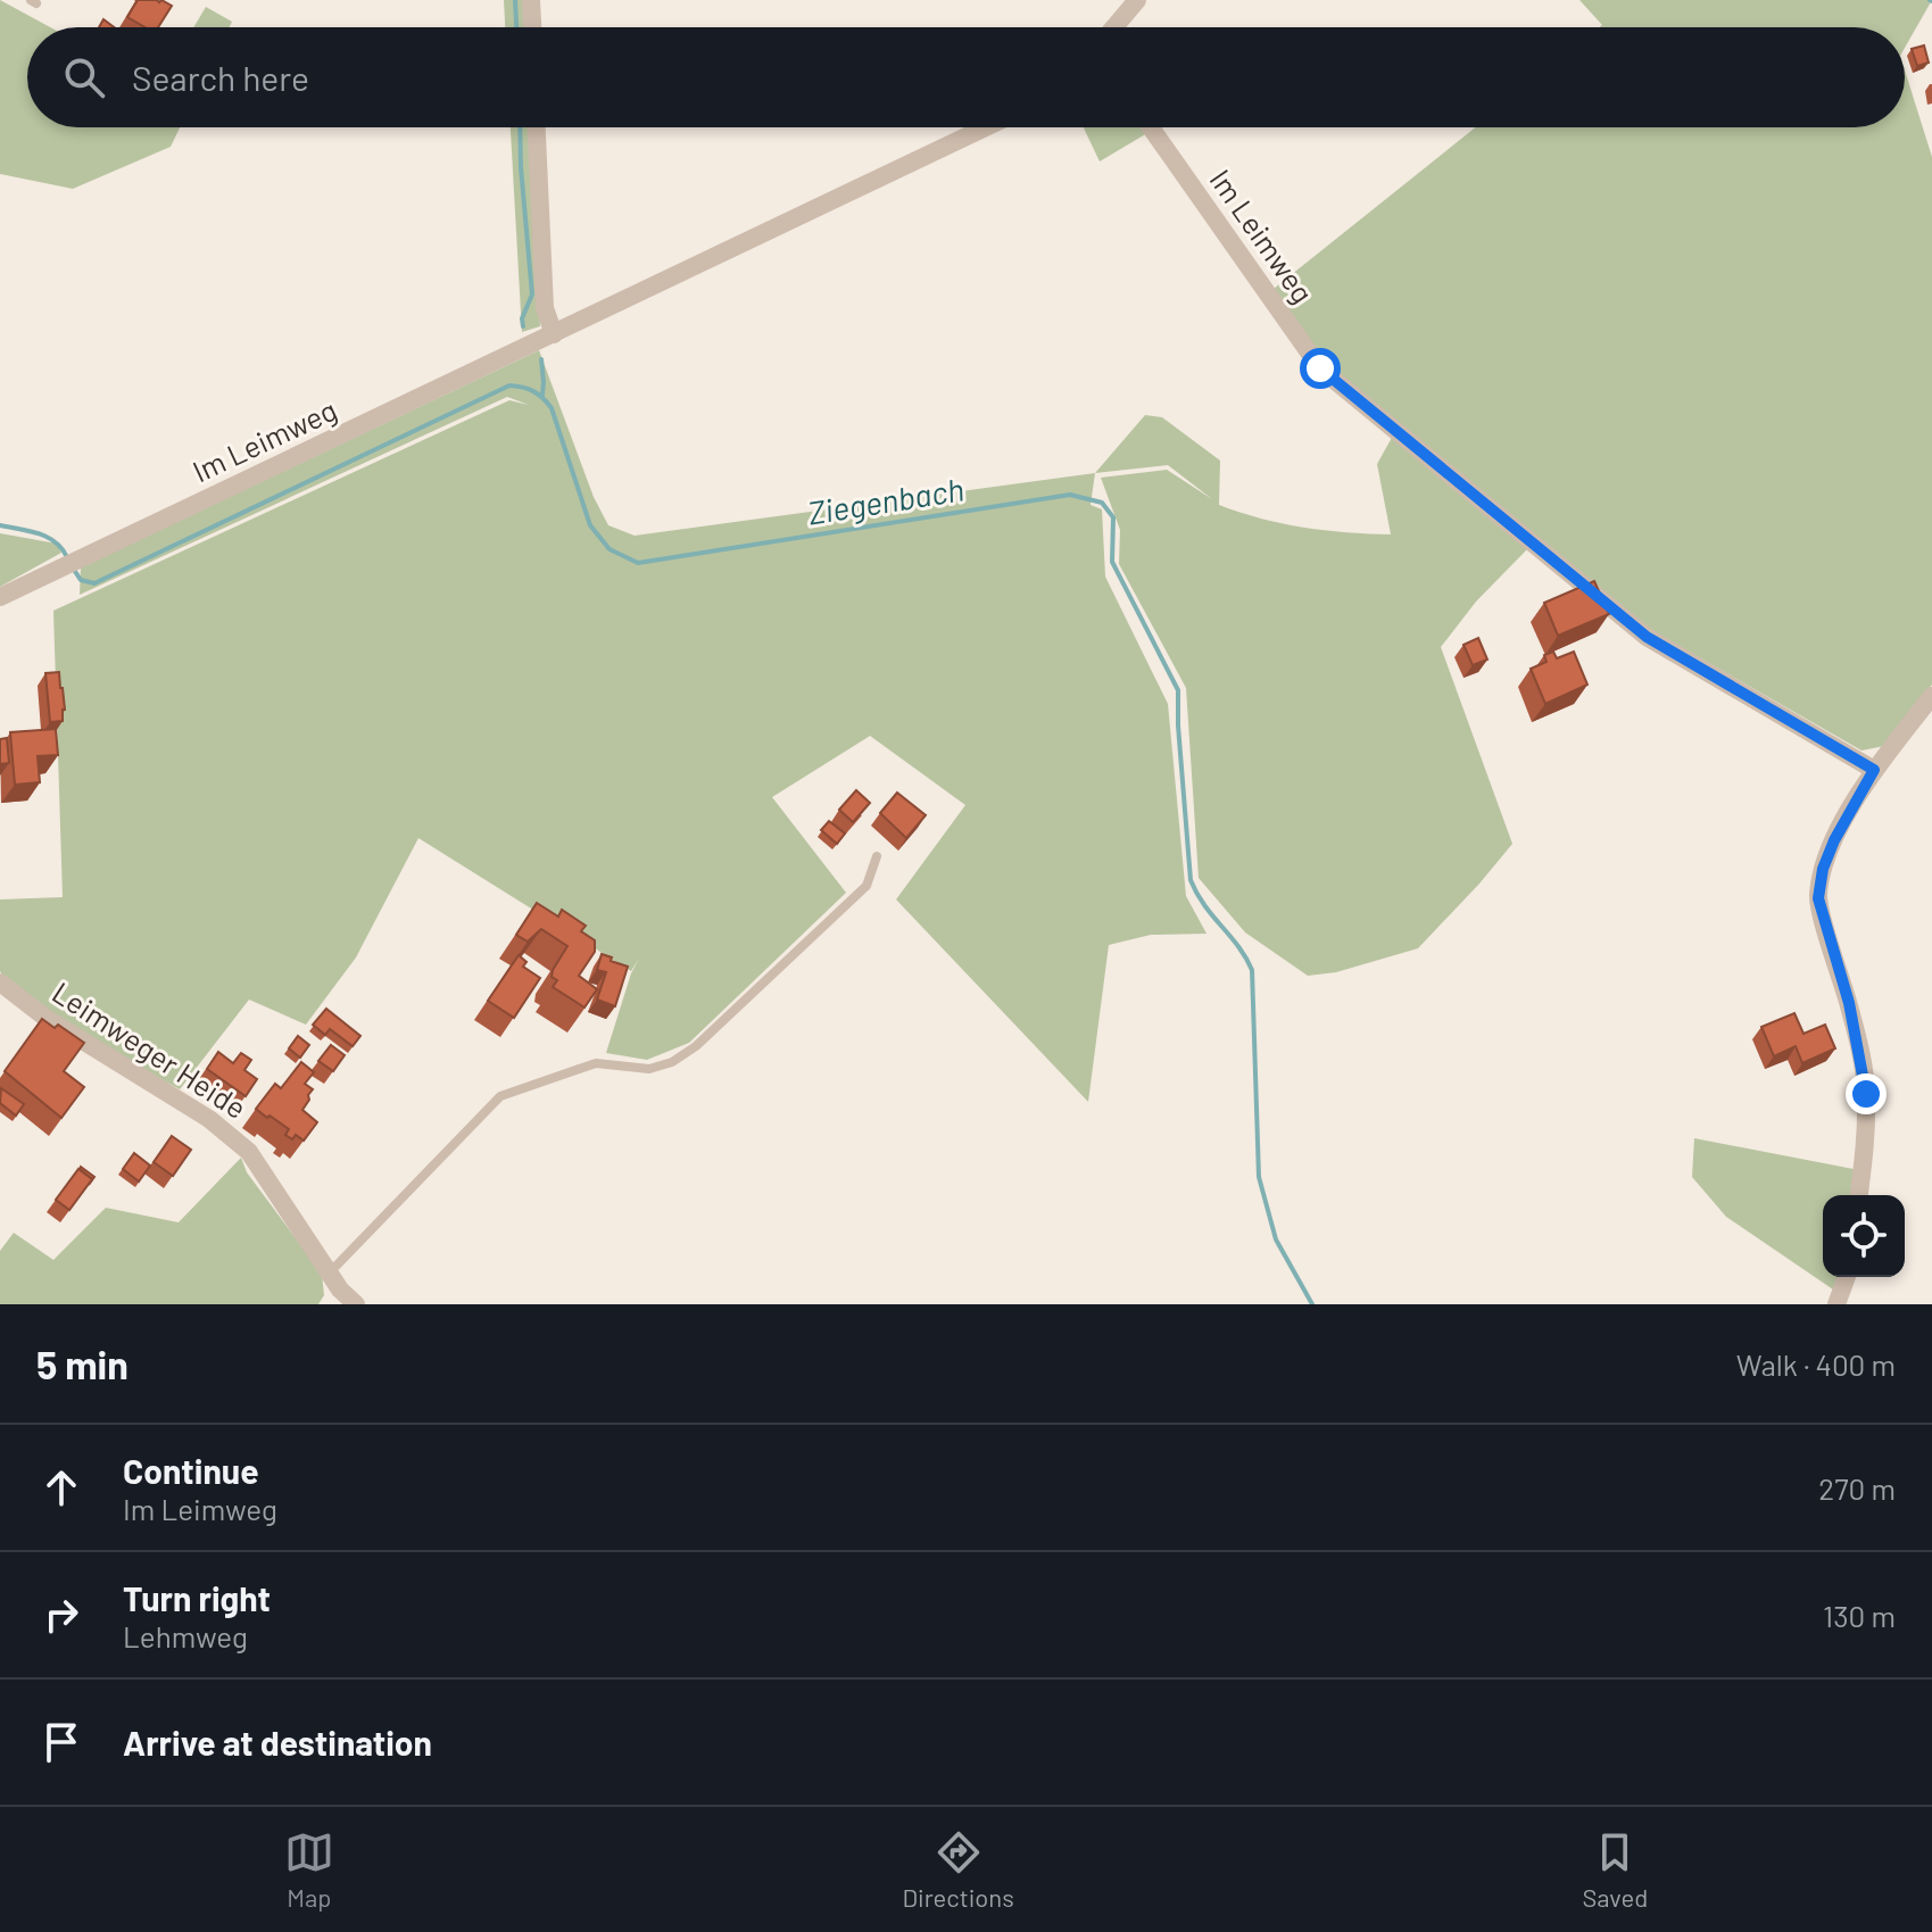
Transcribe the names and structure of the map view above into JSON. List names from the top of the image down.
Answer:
{
  "streets": {
    "street": ["Im Leimweg", "Leimweger Heide"]
  },
  "water": ["Ziegenbach"],
  "page": {
    "search": "Search here",
    "heading": ["5 min", "Walk · 400 m"],
    "list": [
      ["Continue", "Im Leimweg", "270 m"],
      ["Turn right", "Lehmweg", "130 m"],
      "Arrive at destination"
    ],
    "nav": ["Map", "Directions", "Saved"]
  }
}
